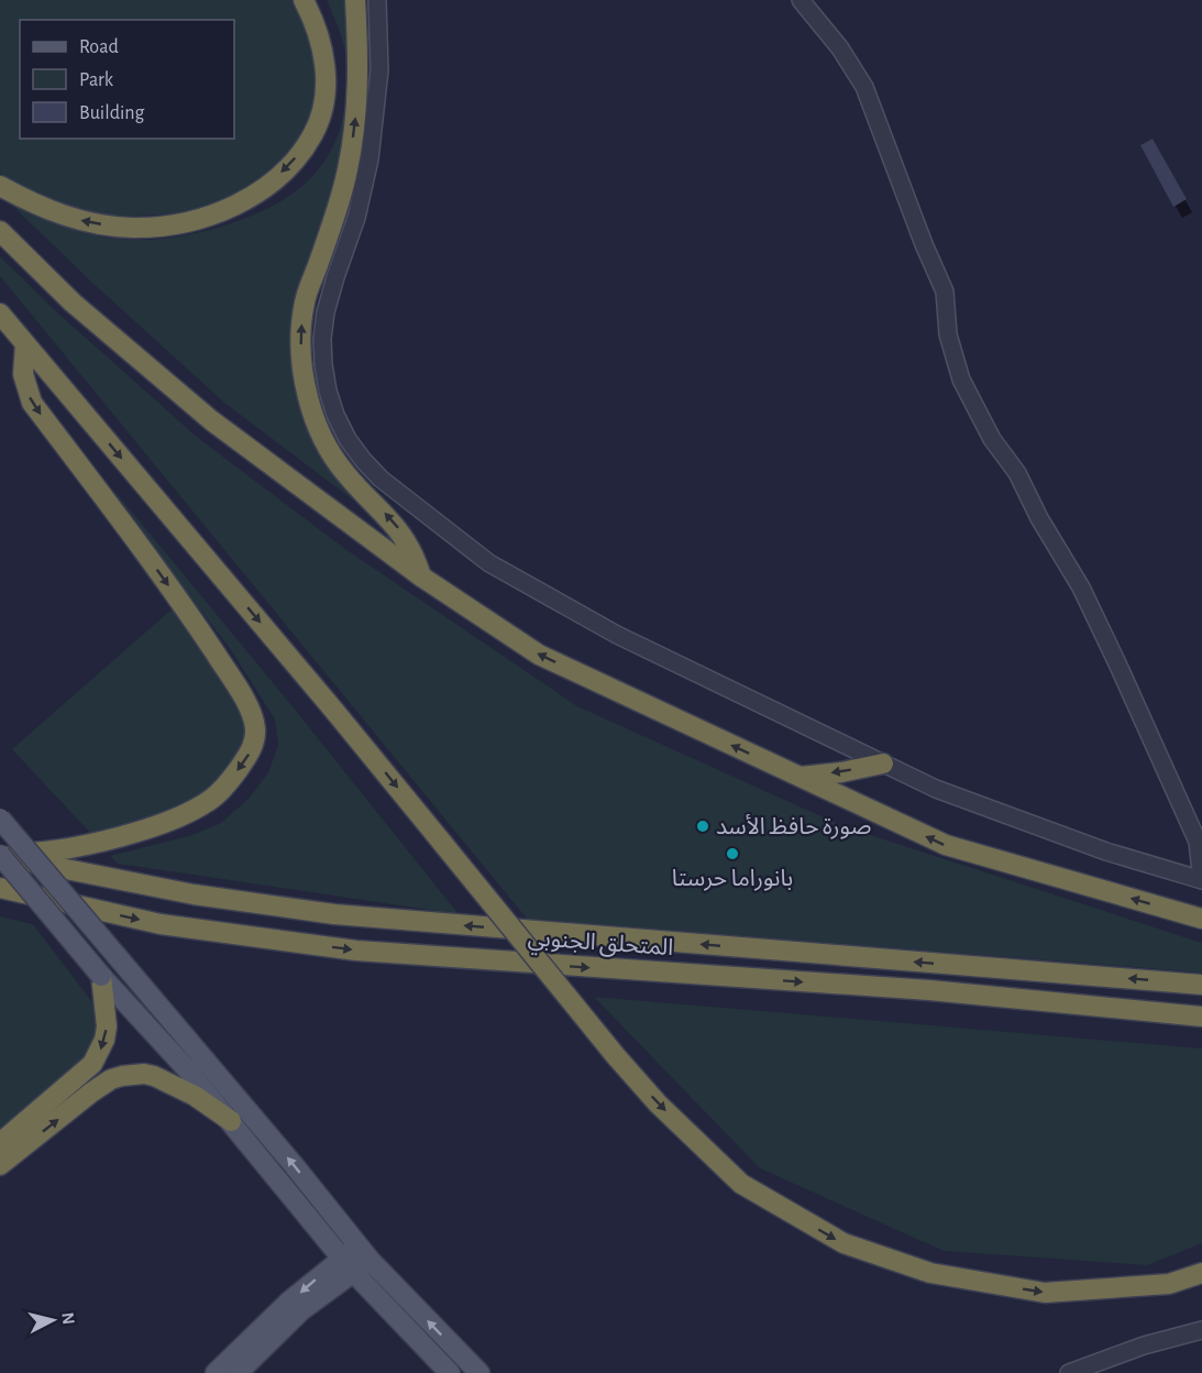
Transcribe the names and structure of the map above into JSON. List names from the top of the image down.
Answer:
{
  "streets": {
    "highway": ["المتحلق الجنوبي"]
  },
  "places": ["صورة حافظ الأسد", "بانوراما حرستا"],
  "legend": ["Road", "Park", "Building"],
  "north": "right"
}
